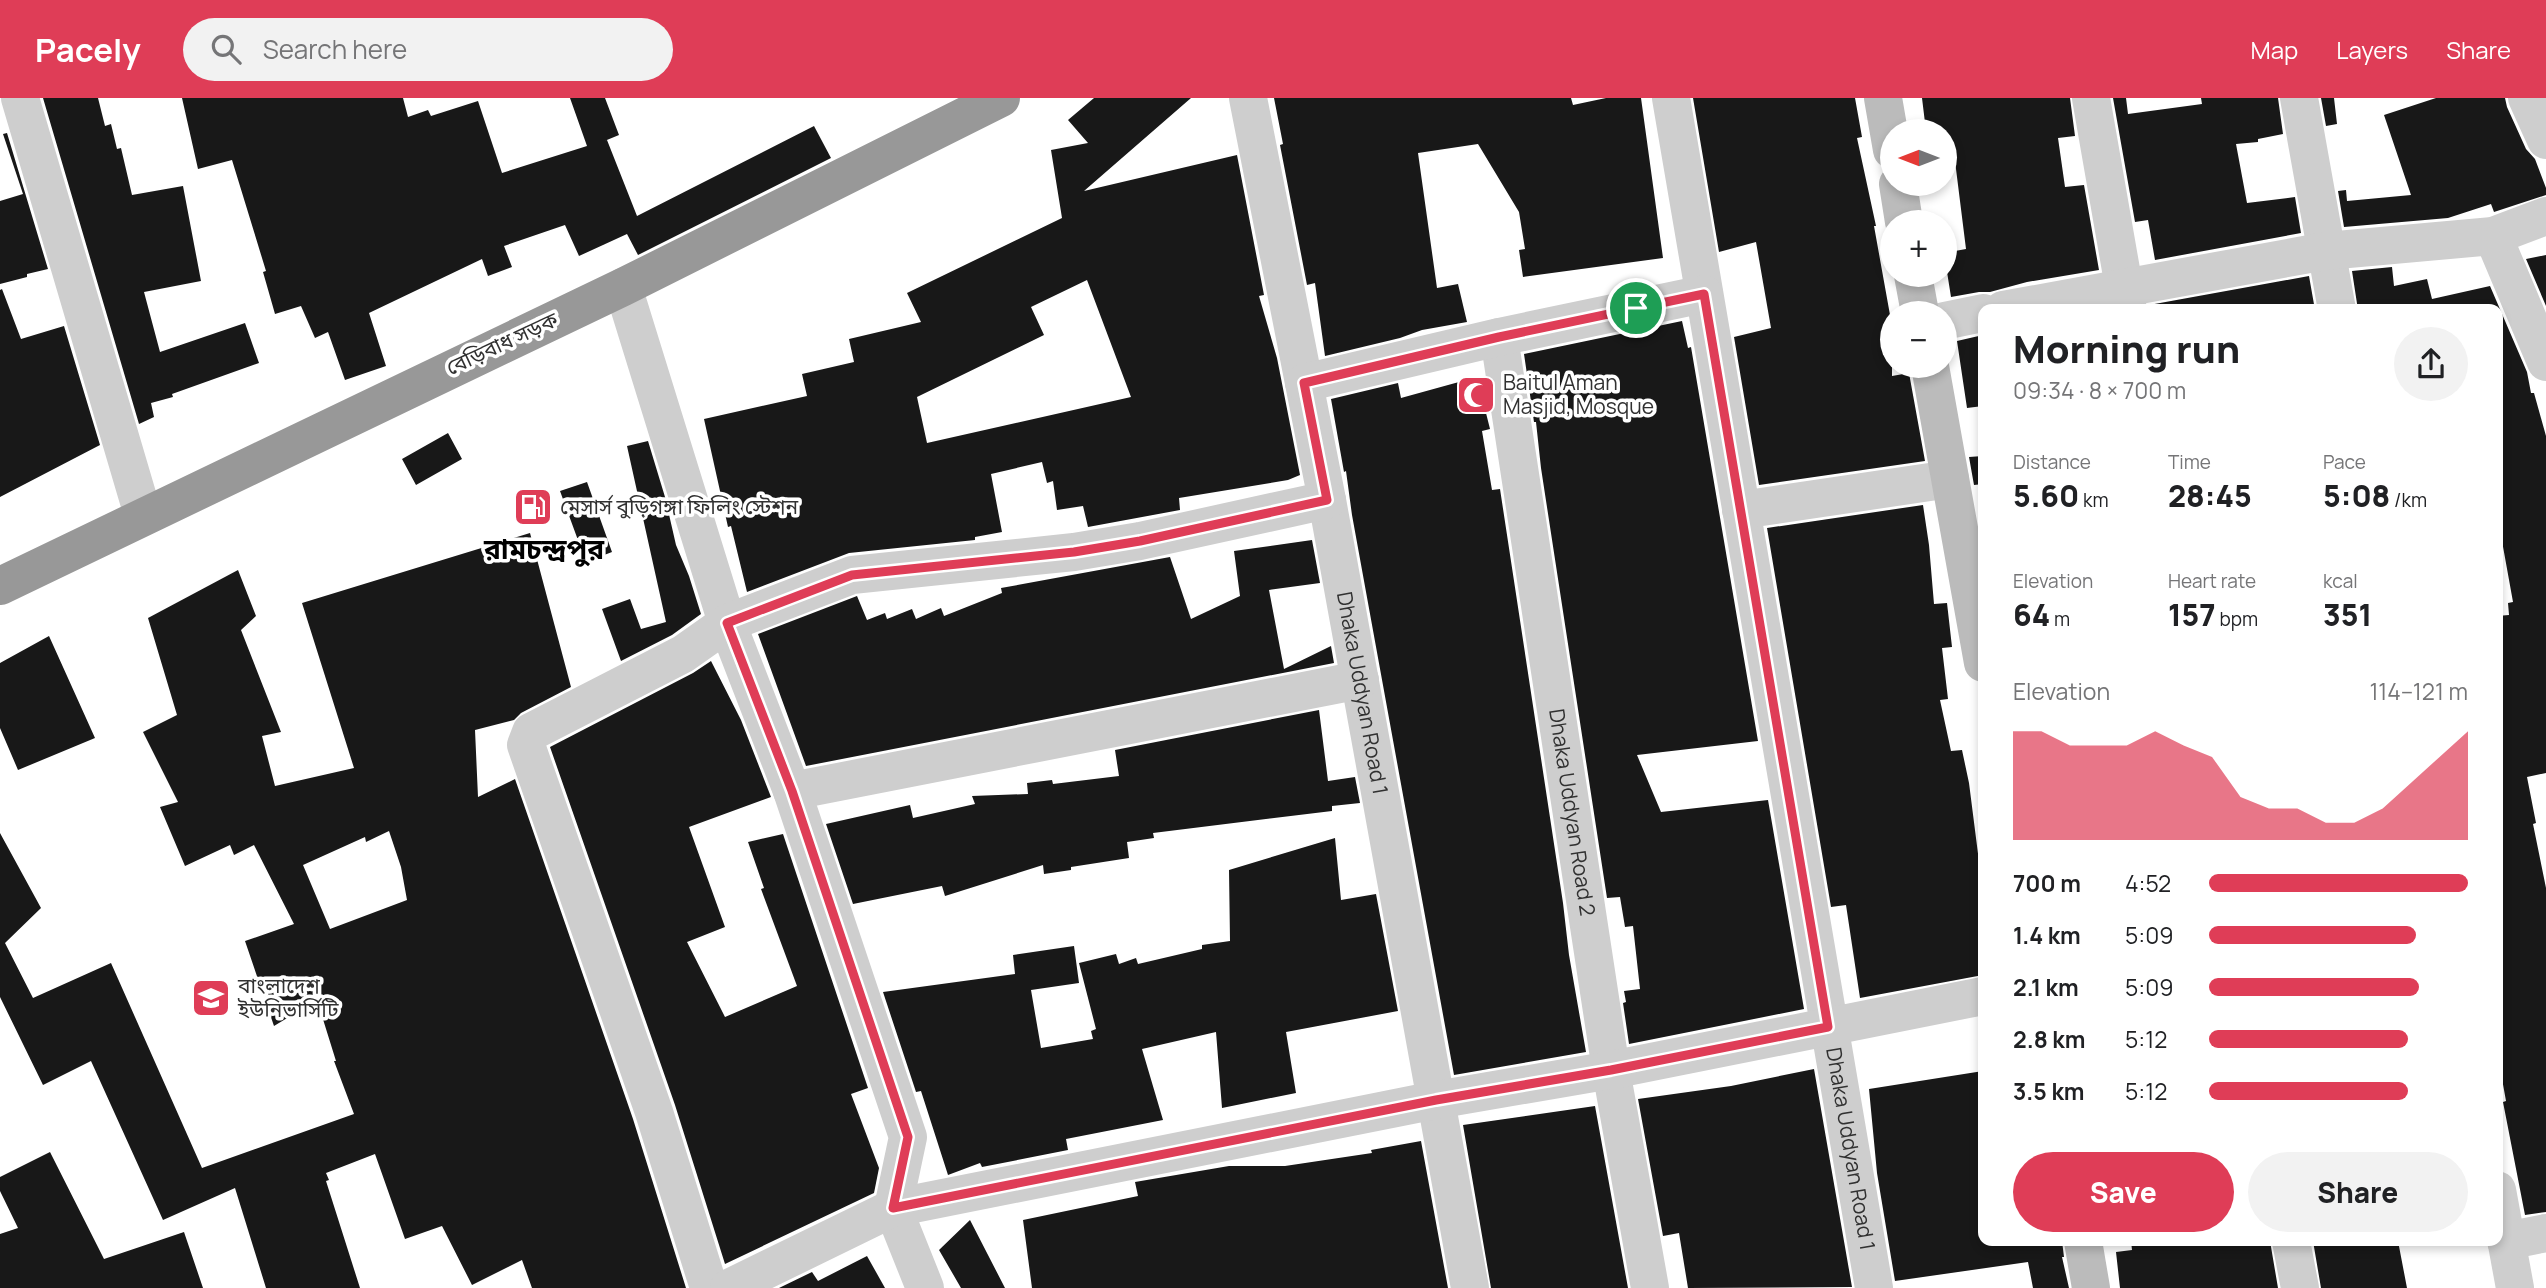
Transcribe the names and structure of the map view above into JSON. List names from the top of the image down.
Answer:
{
  "streets": {
    "highway": ["বেড়িবাধ সড়ক"],
    "street": ["Dhaka Uddyan Road 1", "Dhaka Uddyan Road 2"]
  },
  "districts": ["রামচন্দ্রপুর"],
  "places": {
    "mosque": ["Baitul Aman Masjid, Mosque"],
    "fuel station": ["মেসার্স বুড়িগঙ্গা ফিলিং স্টেশন"],
    "school or university": ["বাংলাদেশ ইউনিভার্সিটি"]
  },
  "north": "left",
  "page": {
    "header": "Pacely",
    "search": "Search here",
    "nav": ["Map", "Layers", "Share"],
    "map_buttons": ["+", "−"],
    "heading": ["Morning run", "09:34 · 8 × 700 m"],
    "stats": [
      ["Distance", "5.60 km"],
      ["Time", "28:45"],
      ["Pace", "5:08 /km"],
      ["Elevation", "64 m"],
      ["Heart rate", "157 bpm"],
      ["kcal", "351"]
    ],
    "chart": ["Elevation", "114–121 m"],
    "list": [
      {
        "name": "700 m",
        "note": "4:52"
      },
      {
        "name": "1.4 km",
        "note": "5:09"
      },
      {
        "name": "2.1 km",
        "note": "5:09"
      },
      {
        "name": "2.8 km",
        "note": "5:12"
      },
      {
        "name": "3.5 km",
        "note": "5:12"
      }
    ],
    "buttons": ["Save", "Share"]
  }
}
